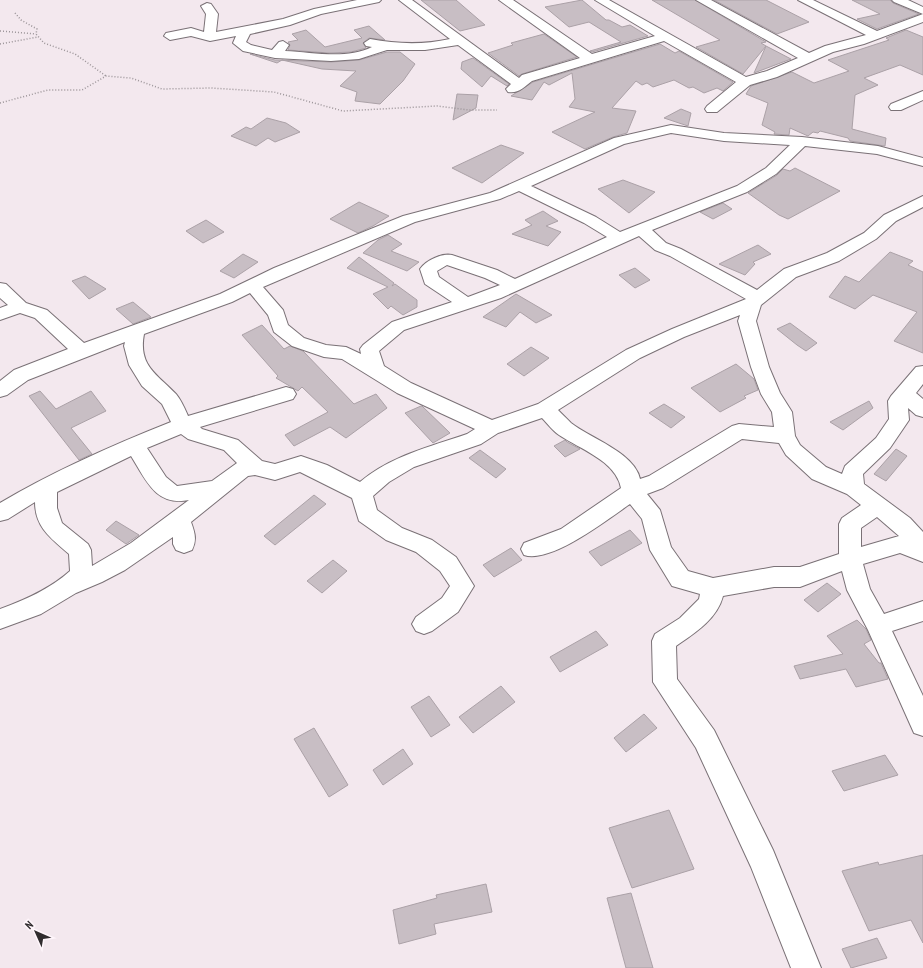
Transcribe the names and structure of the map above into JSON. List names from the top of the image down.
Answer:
{
  "north": "top left"
}
